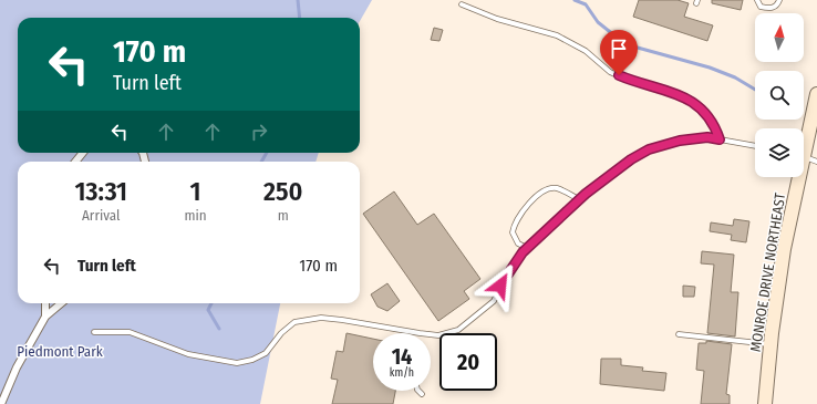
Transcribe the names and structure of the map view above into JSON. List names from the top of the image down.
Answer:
{
  "streets": {
    "main road": ["MONROE DRIVE NORTHEAST"]
  },
  "parks": ["Piedmont Park"],
  "north": "top",
  "page": {
    "turn": ["170 m", "Turn left"],
    "eta": [
      "13:31",
      "Arrival",
      "1",
      "min",
      "250",
      "m"
    ],
    "list": [
      {
        "name": "Turn left",
        "value": "170 m"
      }
    ],
    "speed": "14 km/h",
    "limit": "20"
  }
}
